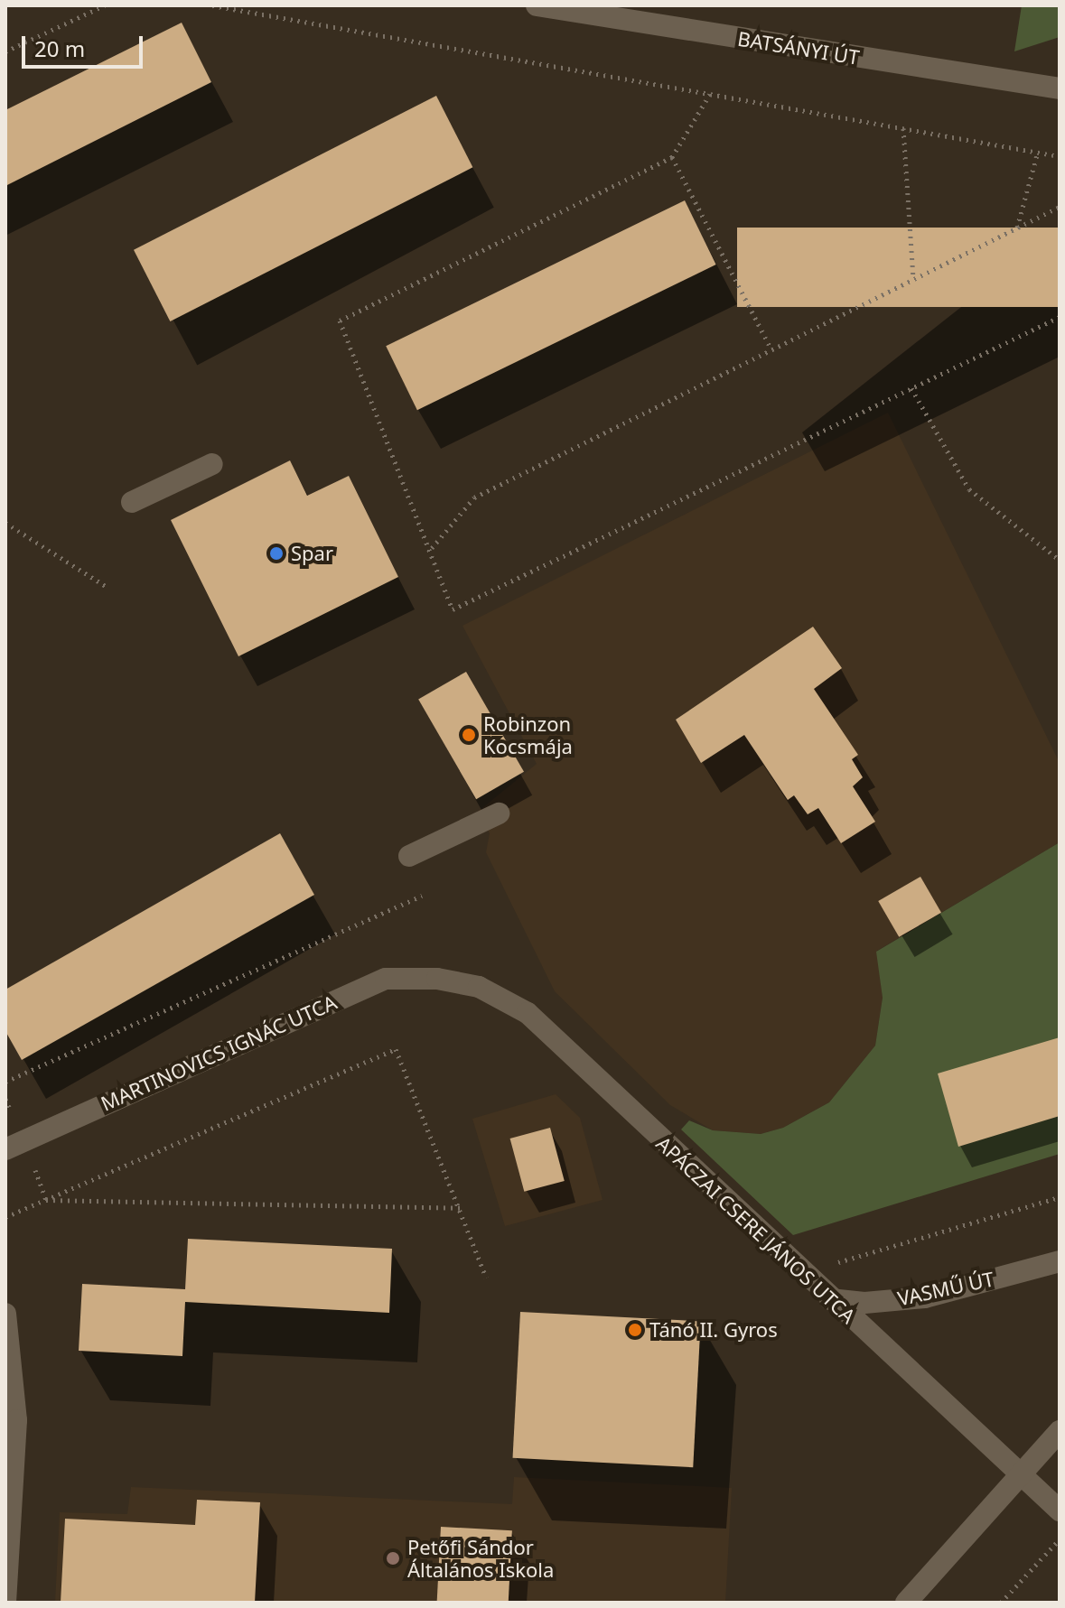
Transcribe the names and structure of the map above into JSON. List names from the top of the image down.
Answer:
{
  "streets": {
    "street": [
      "BATSÁNYI ÚT",
      "MARTINOVICS IGNÁC UTCA",
      "APÁCZAI CSERE JÁNOS UTCA",
      "VASMŰ ÚT"
    ]
  },
  "crossings": [
    ["MARTINOVICS IGNÁC UTCA", "APÁCZAI CSERE JÁNOS UTCA"],
    ["APÁCZAI CSERE JÁNOS UTCA", "VASMŰ ÚT"]
  ],
  "places": [
    "Spar",
    "Robinzon Kocsmája",
    "Tánó II. Gyros",
    "Petőfi Sándor Általános Iskola"
  ],
  "scale_bar": "20 m"
}
